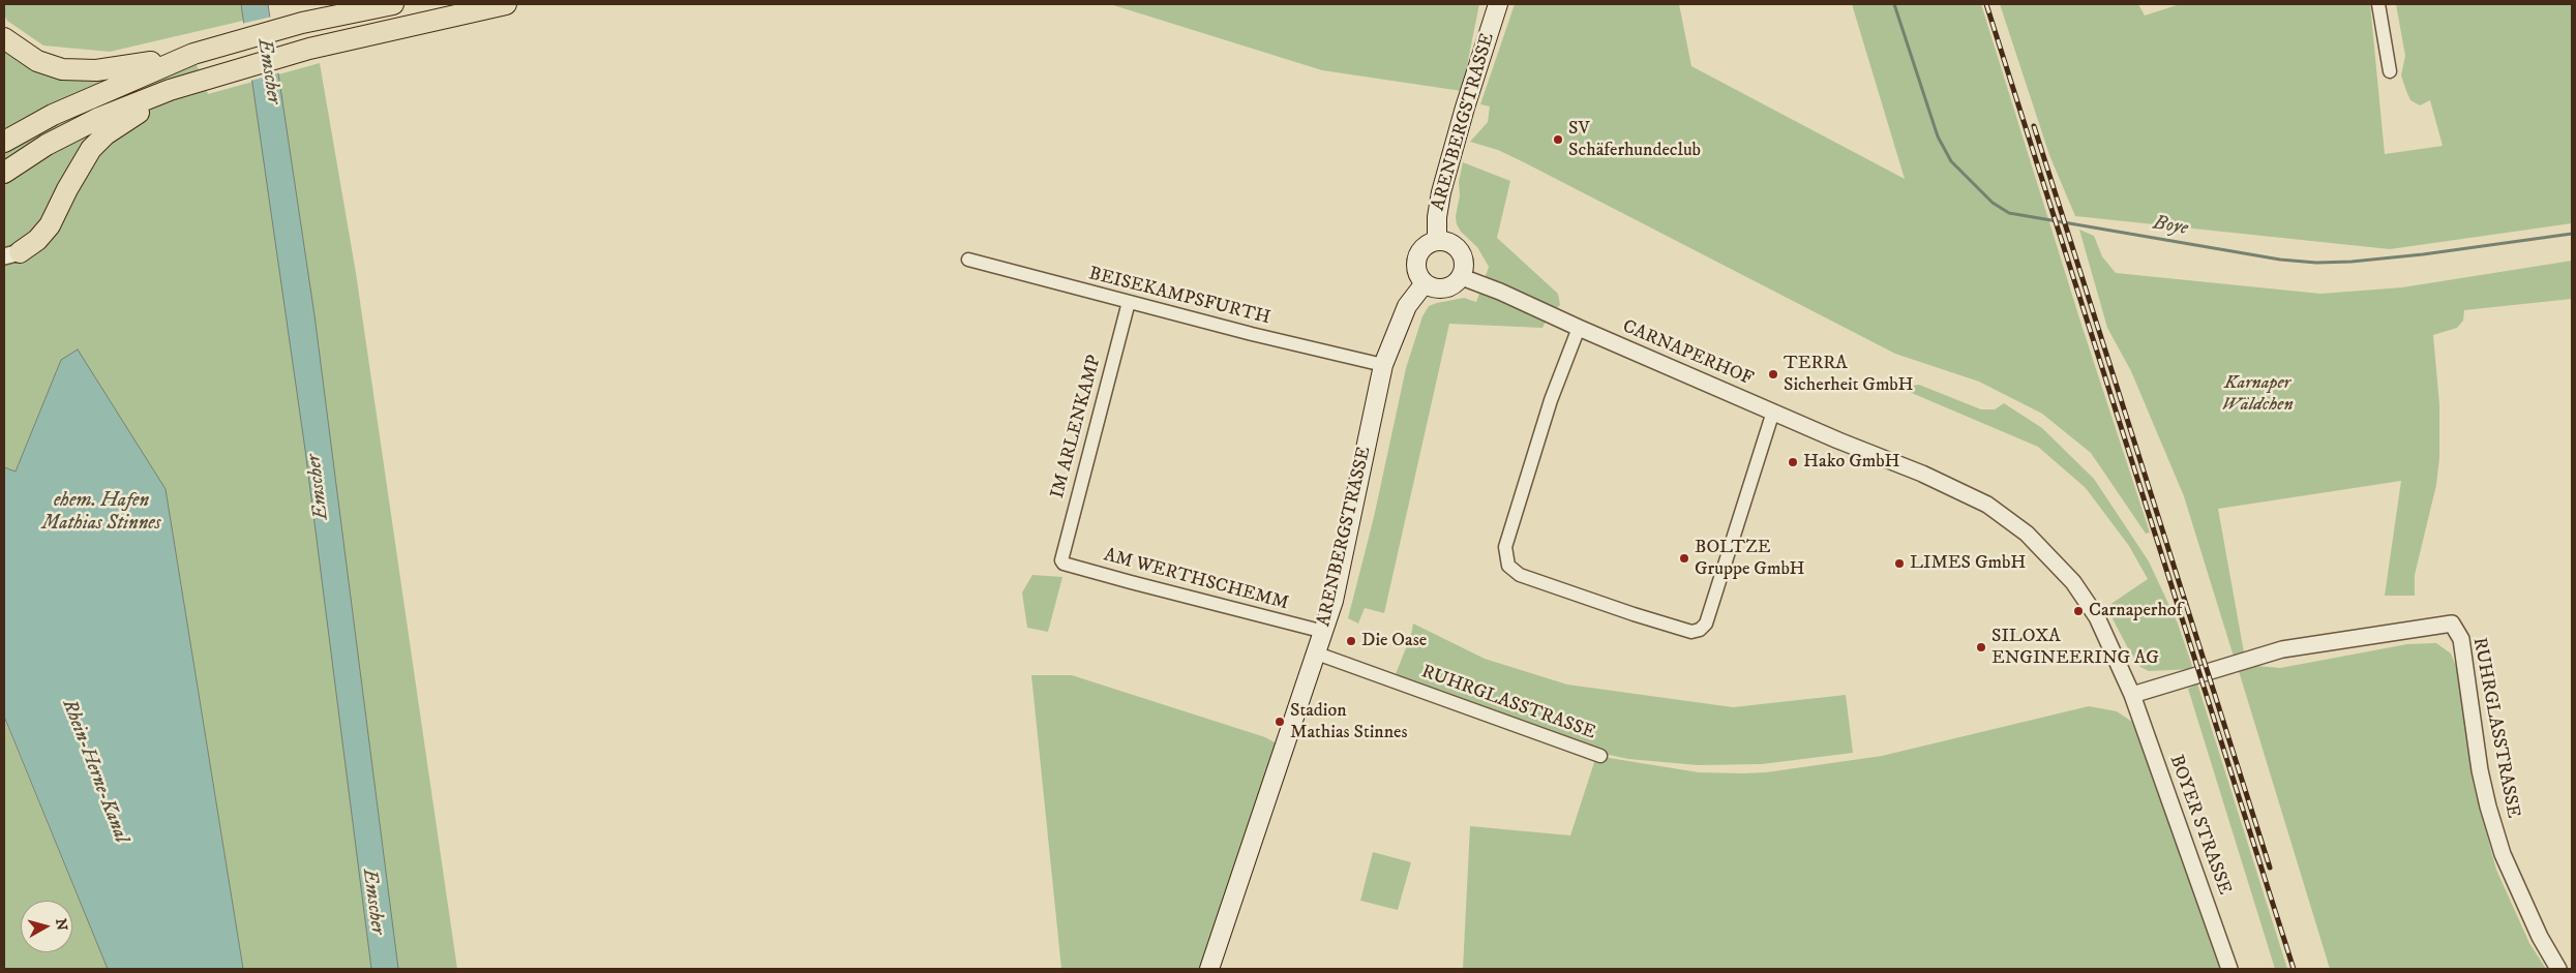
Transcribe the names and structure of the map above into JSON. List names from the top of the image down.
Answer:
{
  "streets": {
    "main road": ["ARENBERGSTRASSE"],
    "street": [
      "BEISEKAMPSFURTH",
      "CARNAPERHOF",
      "IM ARLENKAMP",
      "AM WERTHSCHEMM",
      "RUHRGLASSTRASSE",
      "BOYER STRASSE"
    ]
  },
  "crossings": [
    ["ARENBERGSTRASSE", "BEISEKAMPSFURTH"],
    ["ARENBERGSTRASSE", "CARNAPERHOF"],
    ["ARENBERGSTRASSE", "AM WERTHSCHEMM"],
    ["ARENBERGSTRASSE", "RUHRGLASSTRASSE"],
    ["BEISEKAMPSFURTH", "IM ARLENKAMP"],
    ["CARNAPERHOF", "RUHRGLASSTRASSE"],
    ["CARNAPERHOF", "BOYER STRASSE"],
    ["IM ARLENKAMP", "AM WERTHSCHEMM"],
    ["RUHRGLASSTRASSE", "BOYER STRASSE"]
  ],
  "water": [
    "Emscher",
    "Boye",
    "ehem. Hafen Mathias Stinnes",
    "Rhein-Herne-Kanal"
  ],
  "parks": ["Karnaper Wäldchen"],
  "places": [
    "SV Schäferhundeclub",
    "TERRA Sicherheit GmbH",
    "Hako GmbH",
    "BOLTZE Gruppe GmbH",
    "LIMES GmbH",
    "Carnaperhof",
    "Die Oase",
    "SILOXA ENGINEERING AG",
    "Stadion Mathias Stinnes"
  ],
  "north": "right"
}
